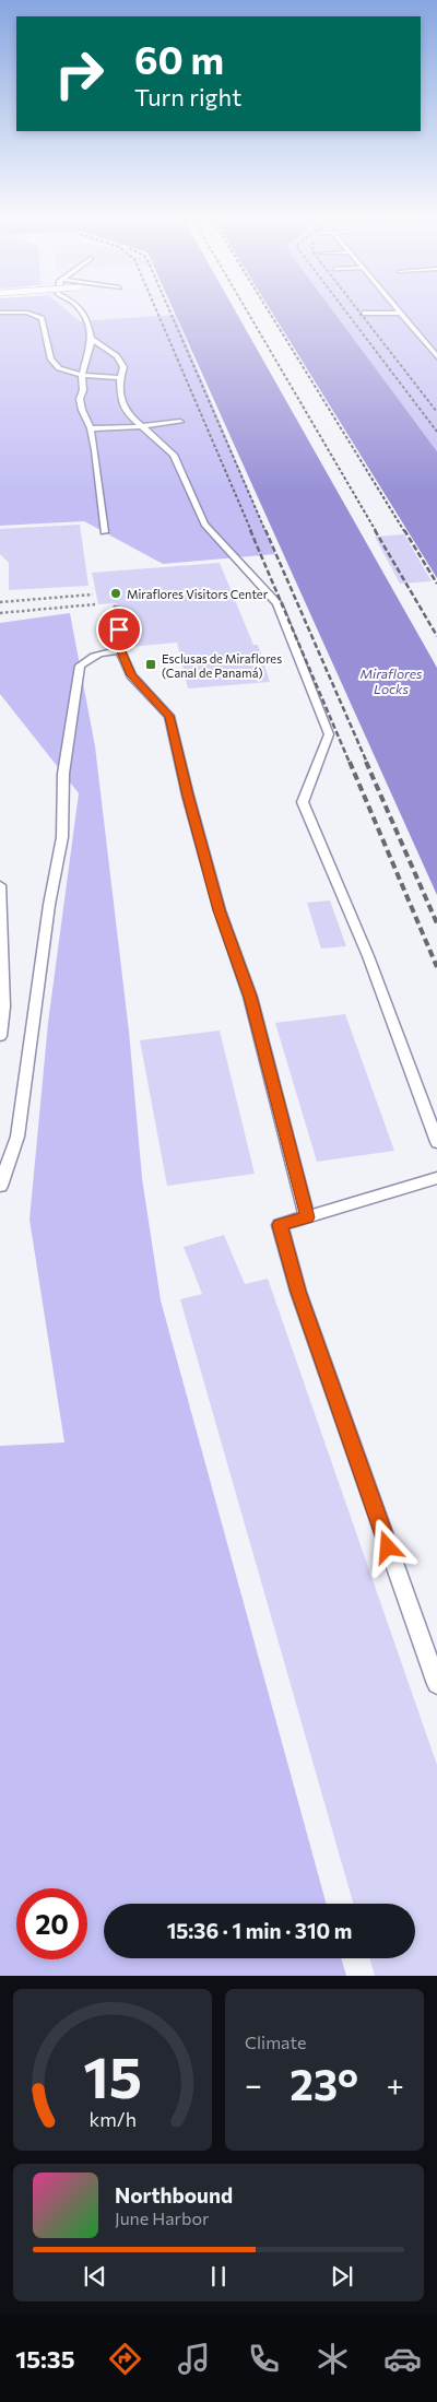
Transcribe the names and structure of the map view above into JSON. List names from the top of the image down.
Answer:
{
  "water": ["Miraflores Locks"],
  "places": {
    "other": ["Miraflores Visitors Center"],
    "transit": ["Esclusas de Miraflores (Canal de Panamá)"]
  },
  "page": {
    "turn": ["60 m", "Turn right"],
    "limit": "20",
    "trip": "15:36 · 1 min · 310 m",
    "tile": "Climate",
    "heat": ["−", "23°", "+"],
    "song": ["Northbound", "June Harbor"],
    "tabs": "15:35",
    "gauge": ["15", "km/h"]
  }
}
